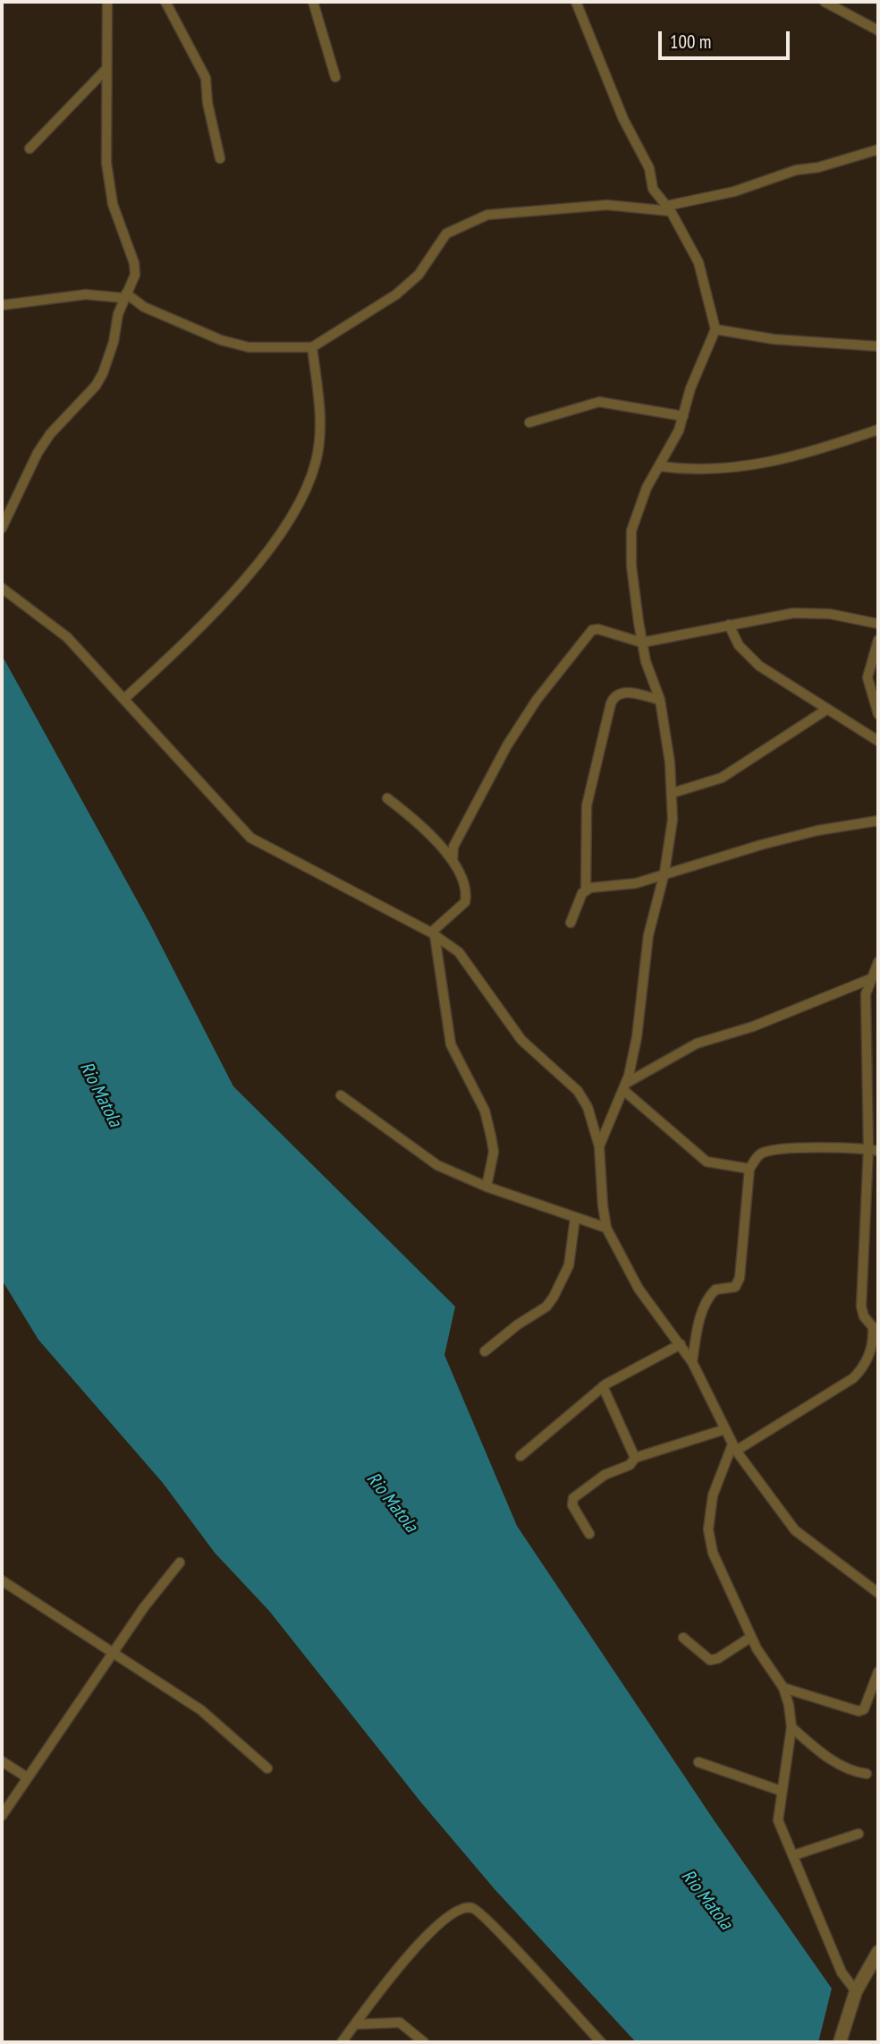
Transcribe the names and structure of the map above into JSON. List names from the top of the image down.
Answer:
{
  "water": ["Rio Matola"],
  "scale_bar": "100 m"
}
